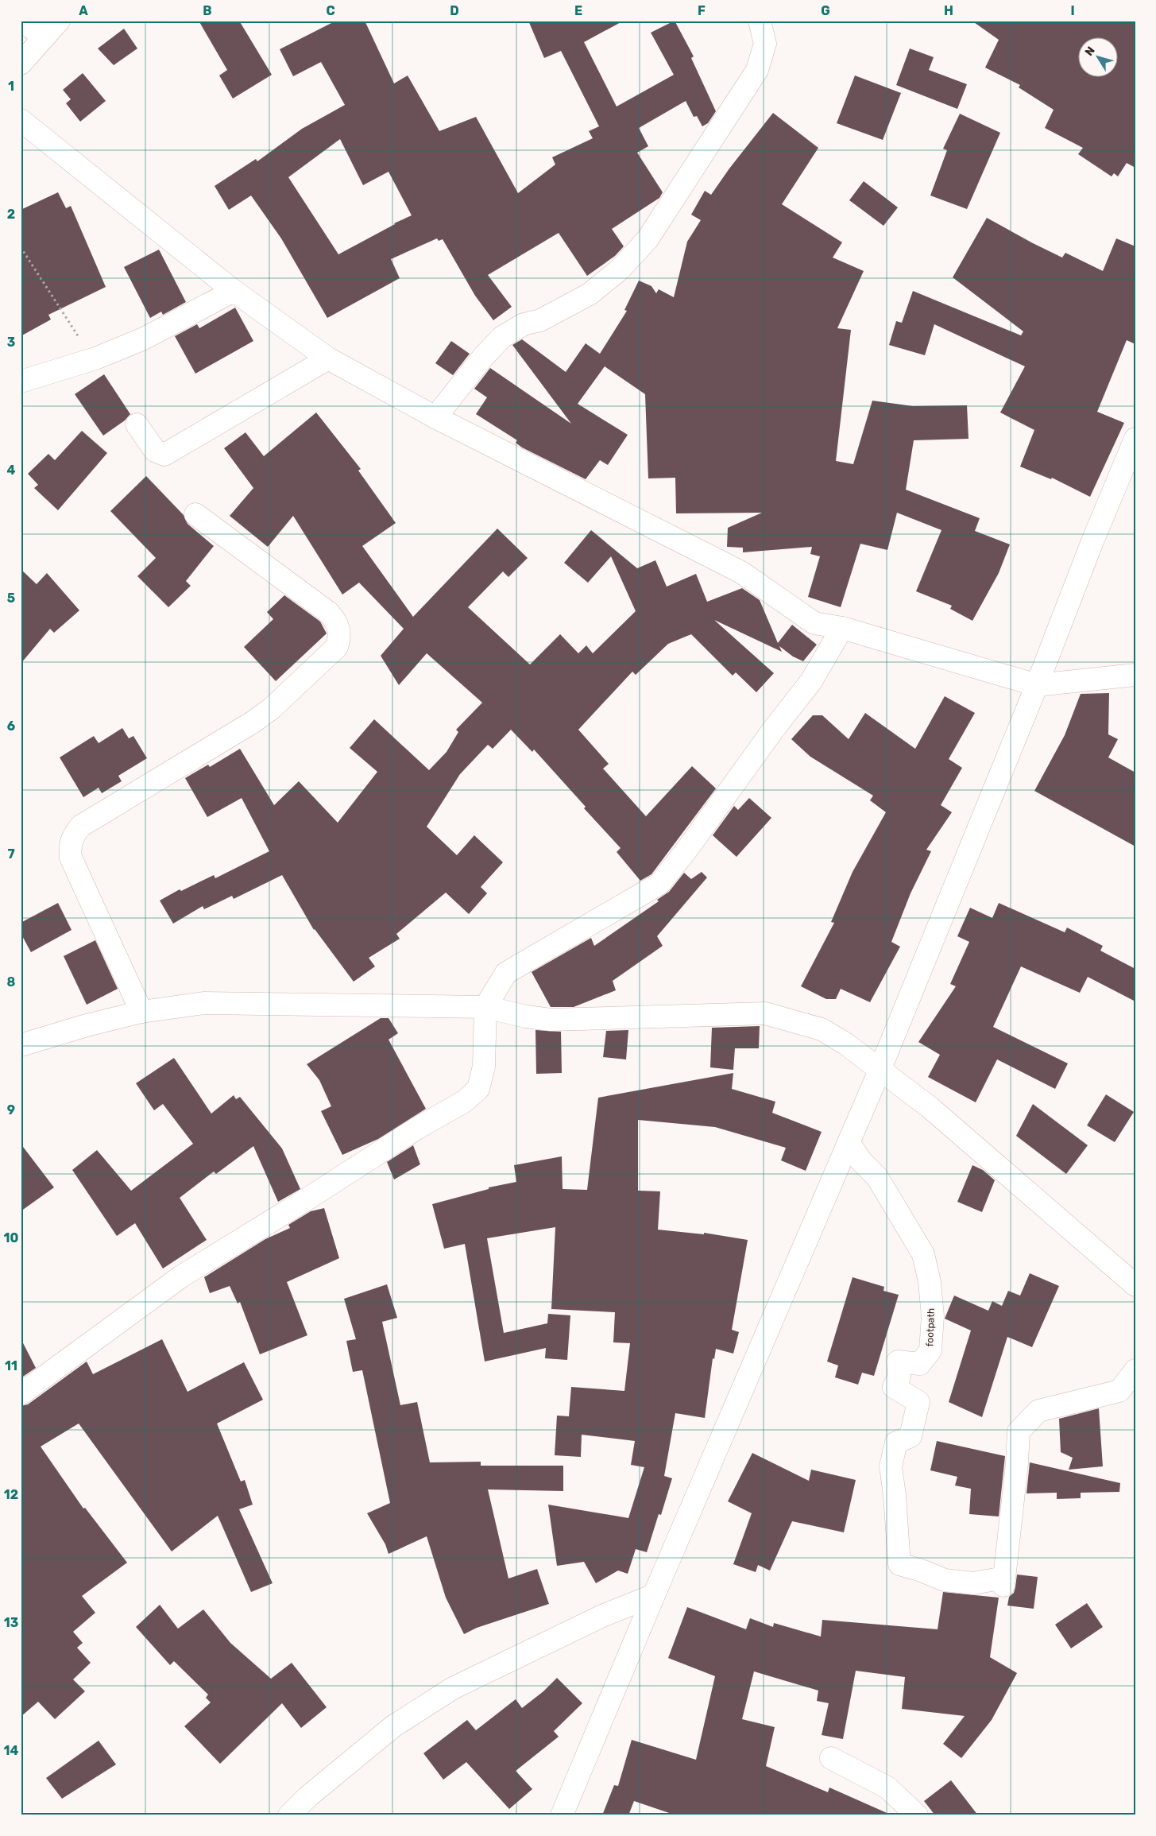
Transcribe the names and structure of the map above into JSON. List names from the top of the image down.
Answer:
{
  "streets": {
    "street": ["footpath"]
  },
  "north": "top left",
  "grid": {
    "columns": [
      "A",
      "B",
      "C",
      "D",
      "E",
      "F",
      "G",
      "H",
      "I"
    ],
    "rows": [
      "1",
      "2",
      "3",
      "4",
      "5",
      "6",
      "7",
      "8",
      "9",
      "10",
      "11",
      "12",
      "13",
      "14"
    ]
  }
}
